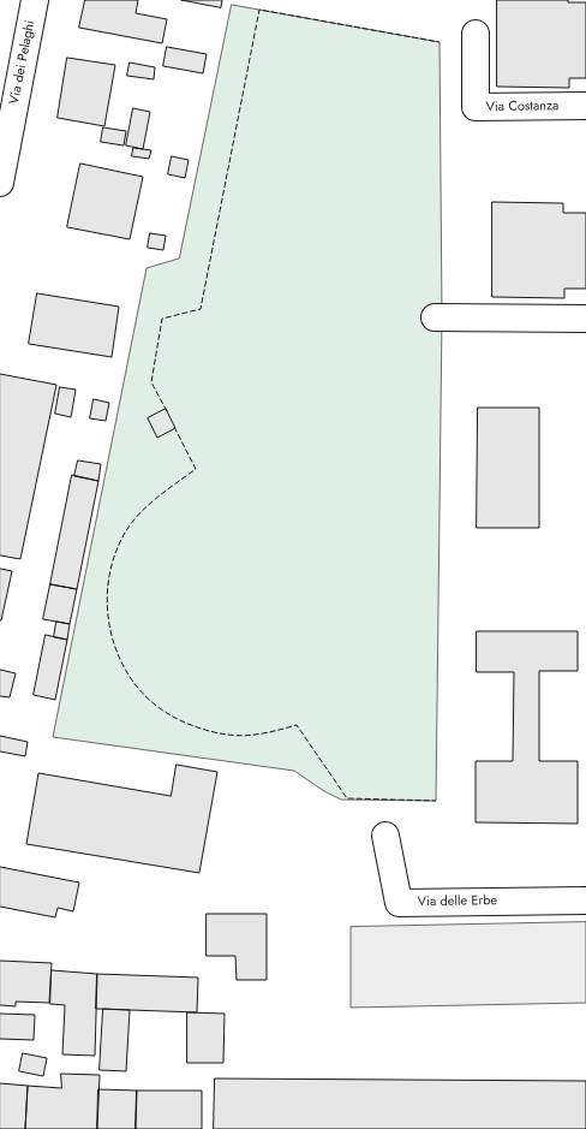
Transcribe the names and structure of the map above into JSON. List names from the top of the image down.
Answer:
{
  "streets": {
    "street": ["Via dei Pelaghi", "Via Costanza", "Via delle Erbe"]
  }
}
